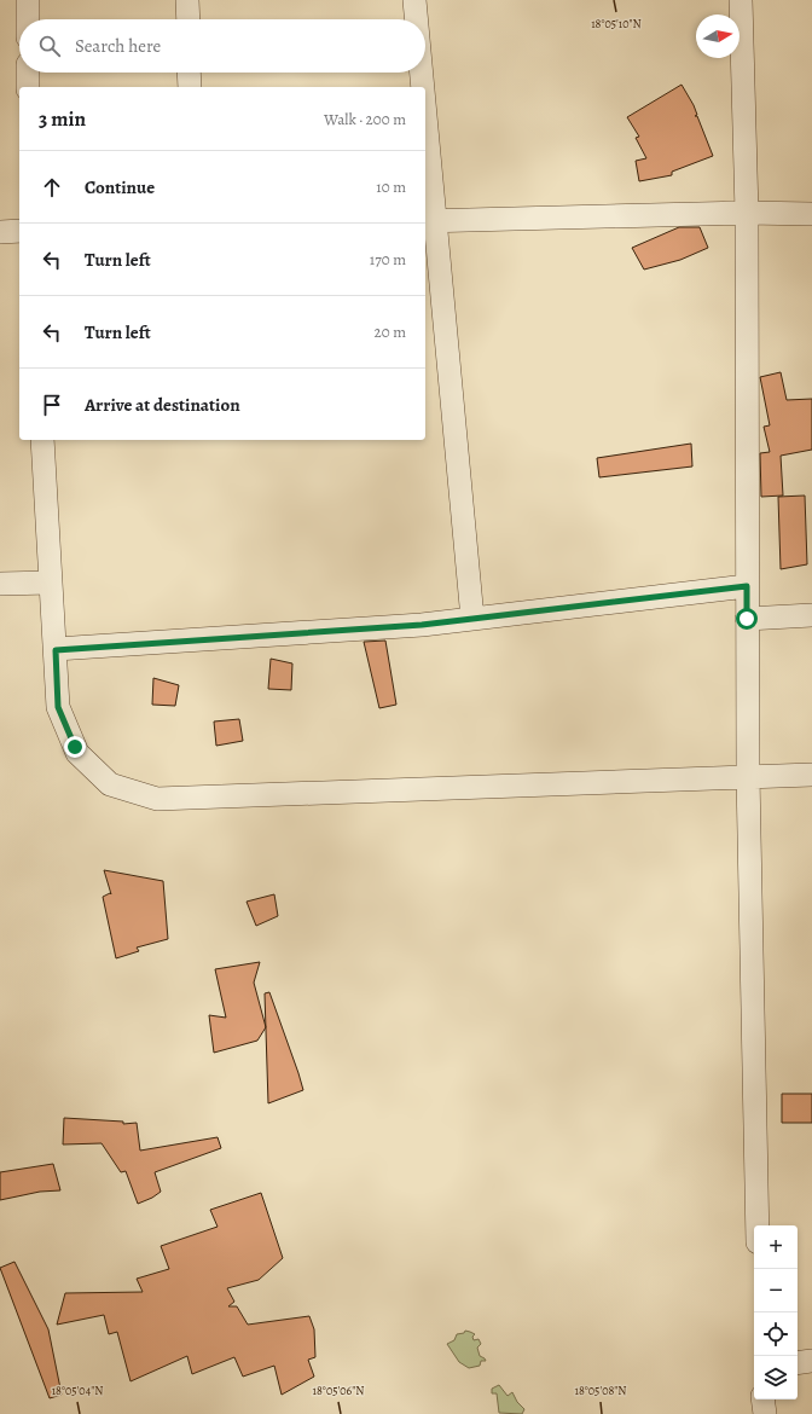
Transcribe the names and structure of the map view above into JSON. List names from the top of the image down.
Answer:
{
  "north": "right",
  "page": {
    "search": "Search here",
    "heading": ["3 min", "Walk · 200 m"],
    "list": [
      ["Continue", "10 m"],
      ["Turn left", "170 m"],
      ["Turn left", "20 m"],
      "Arrive at destination"
    ],
    "map_buttons": ["+", "−"]
  },
  "coordinates": [
    "18°05'10\"N",
    "18°05'04\"N",
    "18°05'06\"N",
    "18°05'08\"N"
  ]
}
